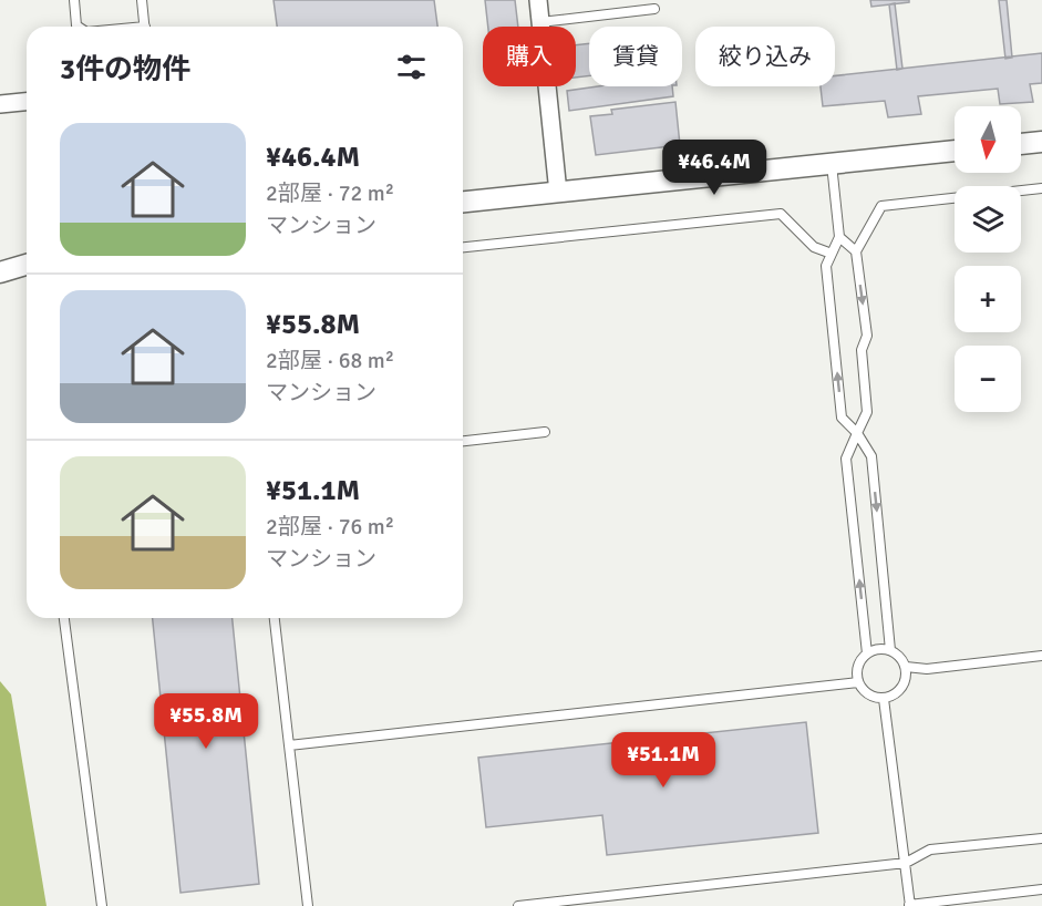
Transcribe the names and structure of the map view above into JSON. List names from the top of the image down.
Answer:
{
  "north": "bottom",
  "page": {
    "chip": ["購入", "賃貸", "絞り込み"],
    "heading": "3件の物件",
    "map_buttons": ["+", "−"],
    "list": [
      {
        "name": "¥46.4M",
        "note": "2部屋 · 72 m² · マンション"
      },
      {
        "name": "¥55.8M",
        "note": "2部屋 · 68 m² · マンション"
      },
      {
        "name": "¥51.1M",
        "note": "2部屋 · 76 m² · マンション"
      }
    ],
    "price": ["¥46.4M", "¥55.8M", "¥51.1M"]
  }
}
